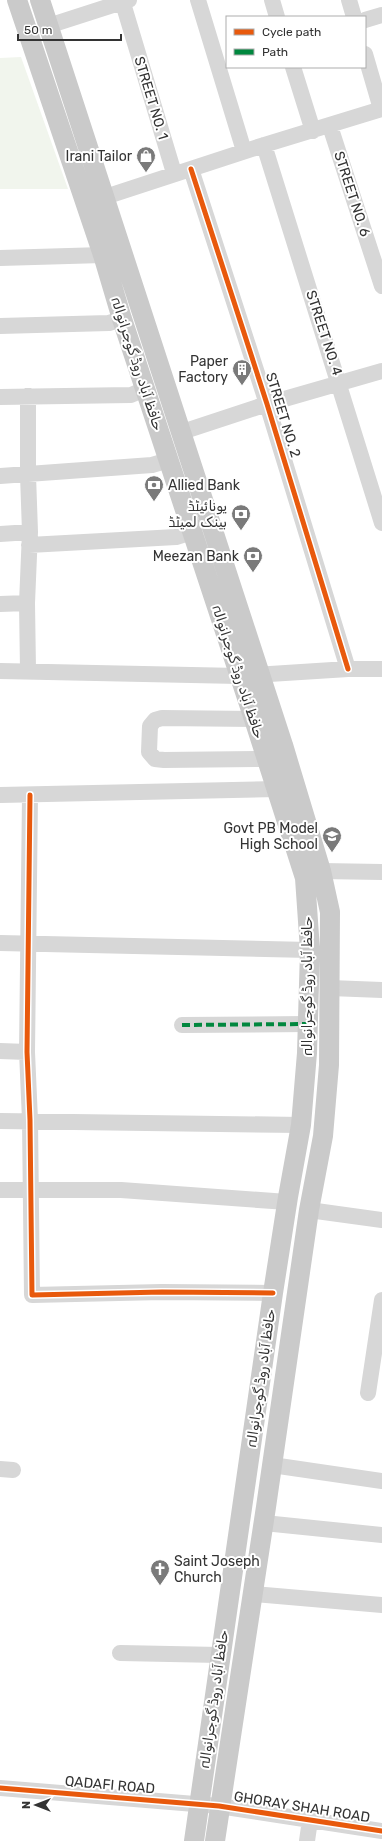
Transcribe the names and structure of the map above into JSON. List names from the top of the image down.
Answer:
{
  "streets": {
    "main road": ["حافظ آباد روڈ گوجرانوالہ"],
    "street": [
      "STREET NO. 1",
      "STREET NO. 6",
      "STREET NO. 4",
      "STREET NO. 2",
      "QADAFI ROAD",
      "GHORAY SHAH ROAD"
    ]
  },
  "crossings": [
    ["حافظ آباد روڈ گوجرانوالہ", "QADAFI ROAD"],
    ["حافظ آباد روڈ گوجرانوالہ", "GHORAY SHAH ROAD"],
    ["QADAFI ROAD", "GHORAY SHAH ROAD"]
  ],
  "places": {
    "shop": ["Irani Tailor"],
    "building": ["Paper Factory"],
    "bank": ["Allied Bank", "یونائیٹڈ بینک لمیٹڈ", "Meezan Bank"],
    "school or university": ["Govt PB Model High School"],
    "church": ["Saint Joseph Church"]
  },
  "legend": ["Cycle path", "Path"],
  "scale_bar": "50 m",
  "north": "left"
}
